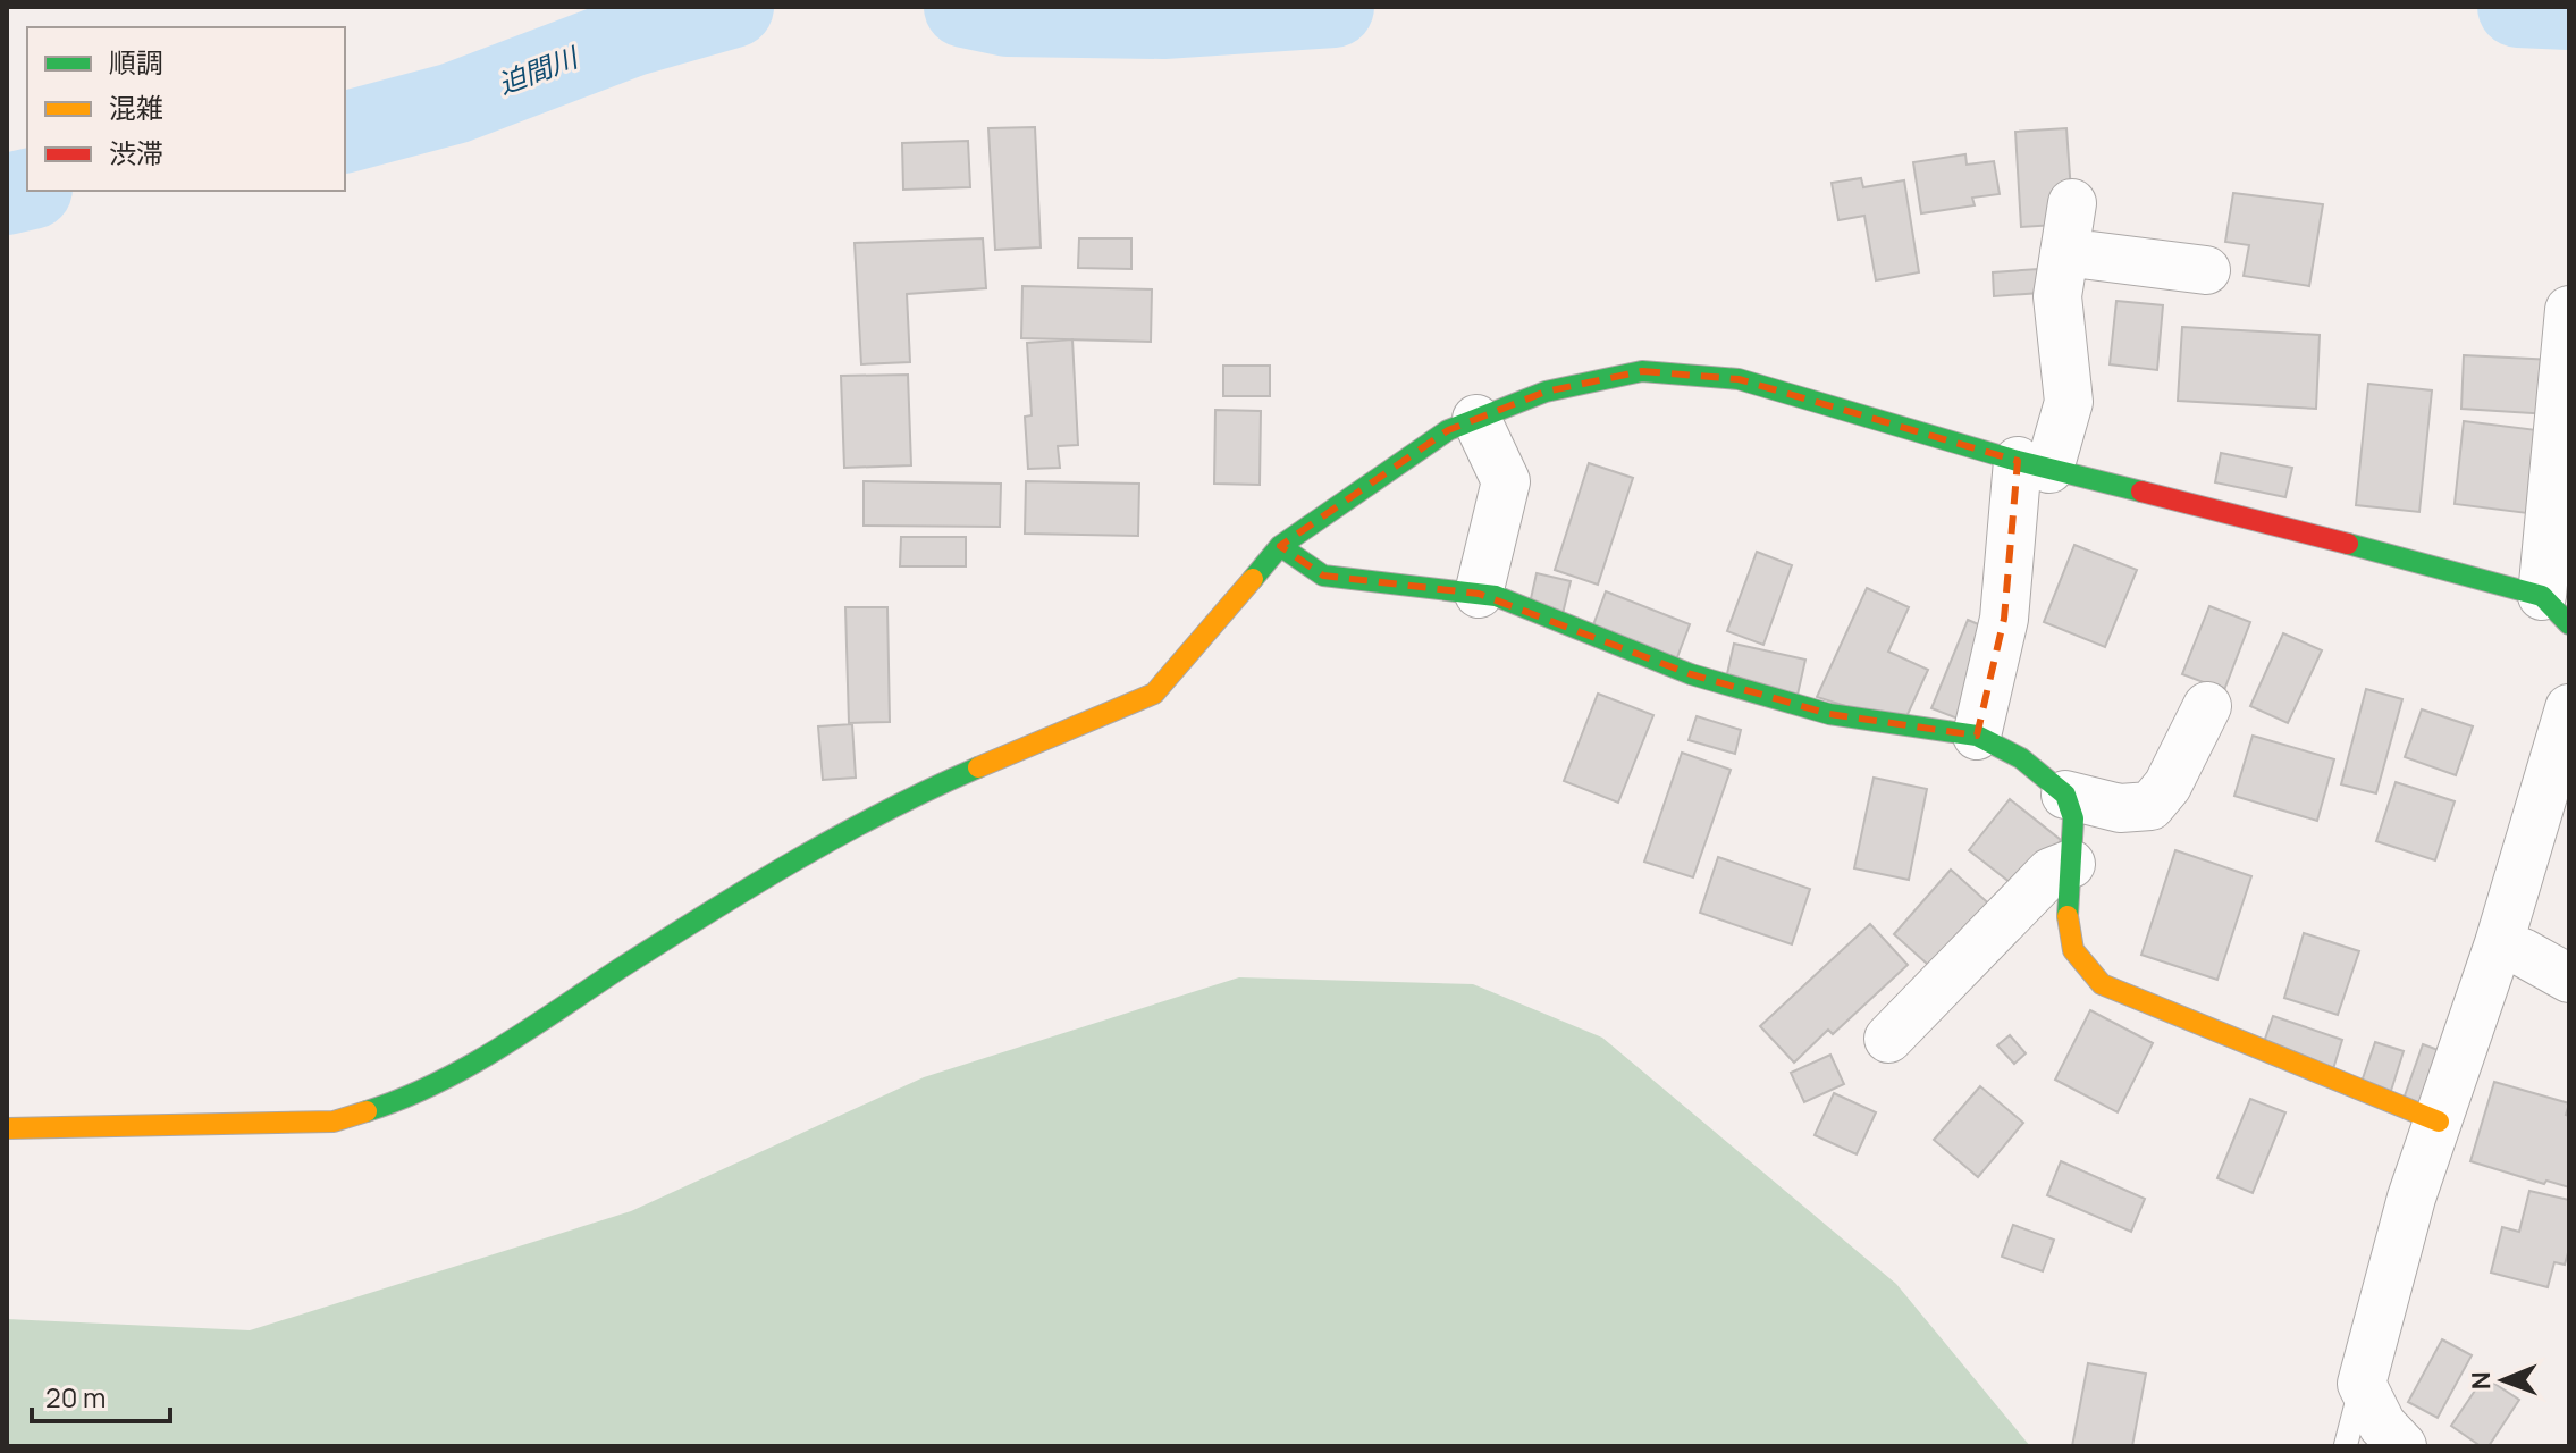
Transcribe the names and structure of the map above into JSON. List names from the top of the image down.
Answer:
{
  "water": ["迫間川"],
  "legend": ["順調", "混雑", "渋滞"],
  "scale_bar": "20 m",
  "north": "left"
}
